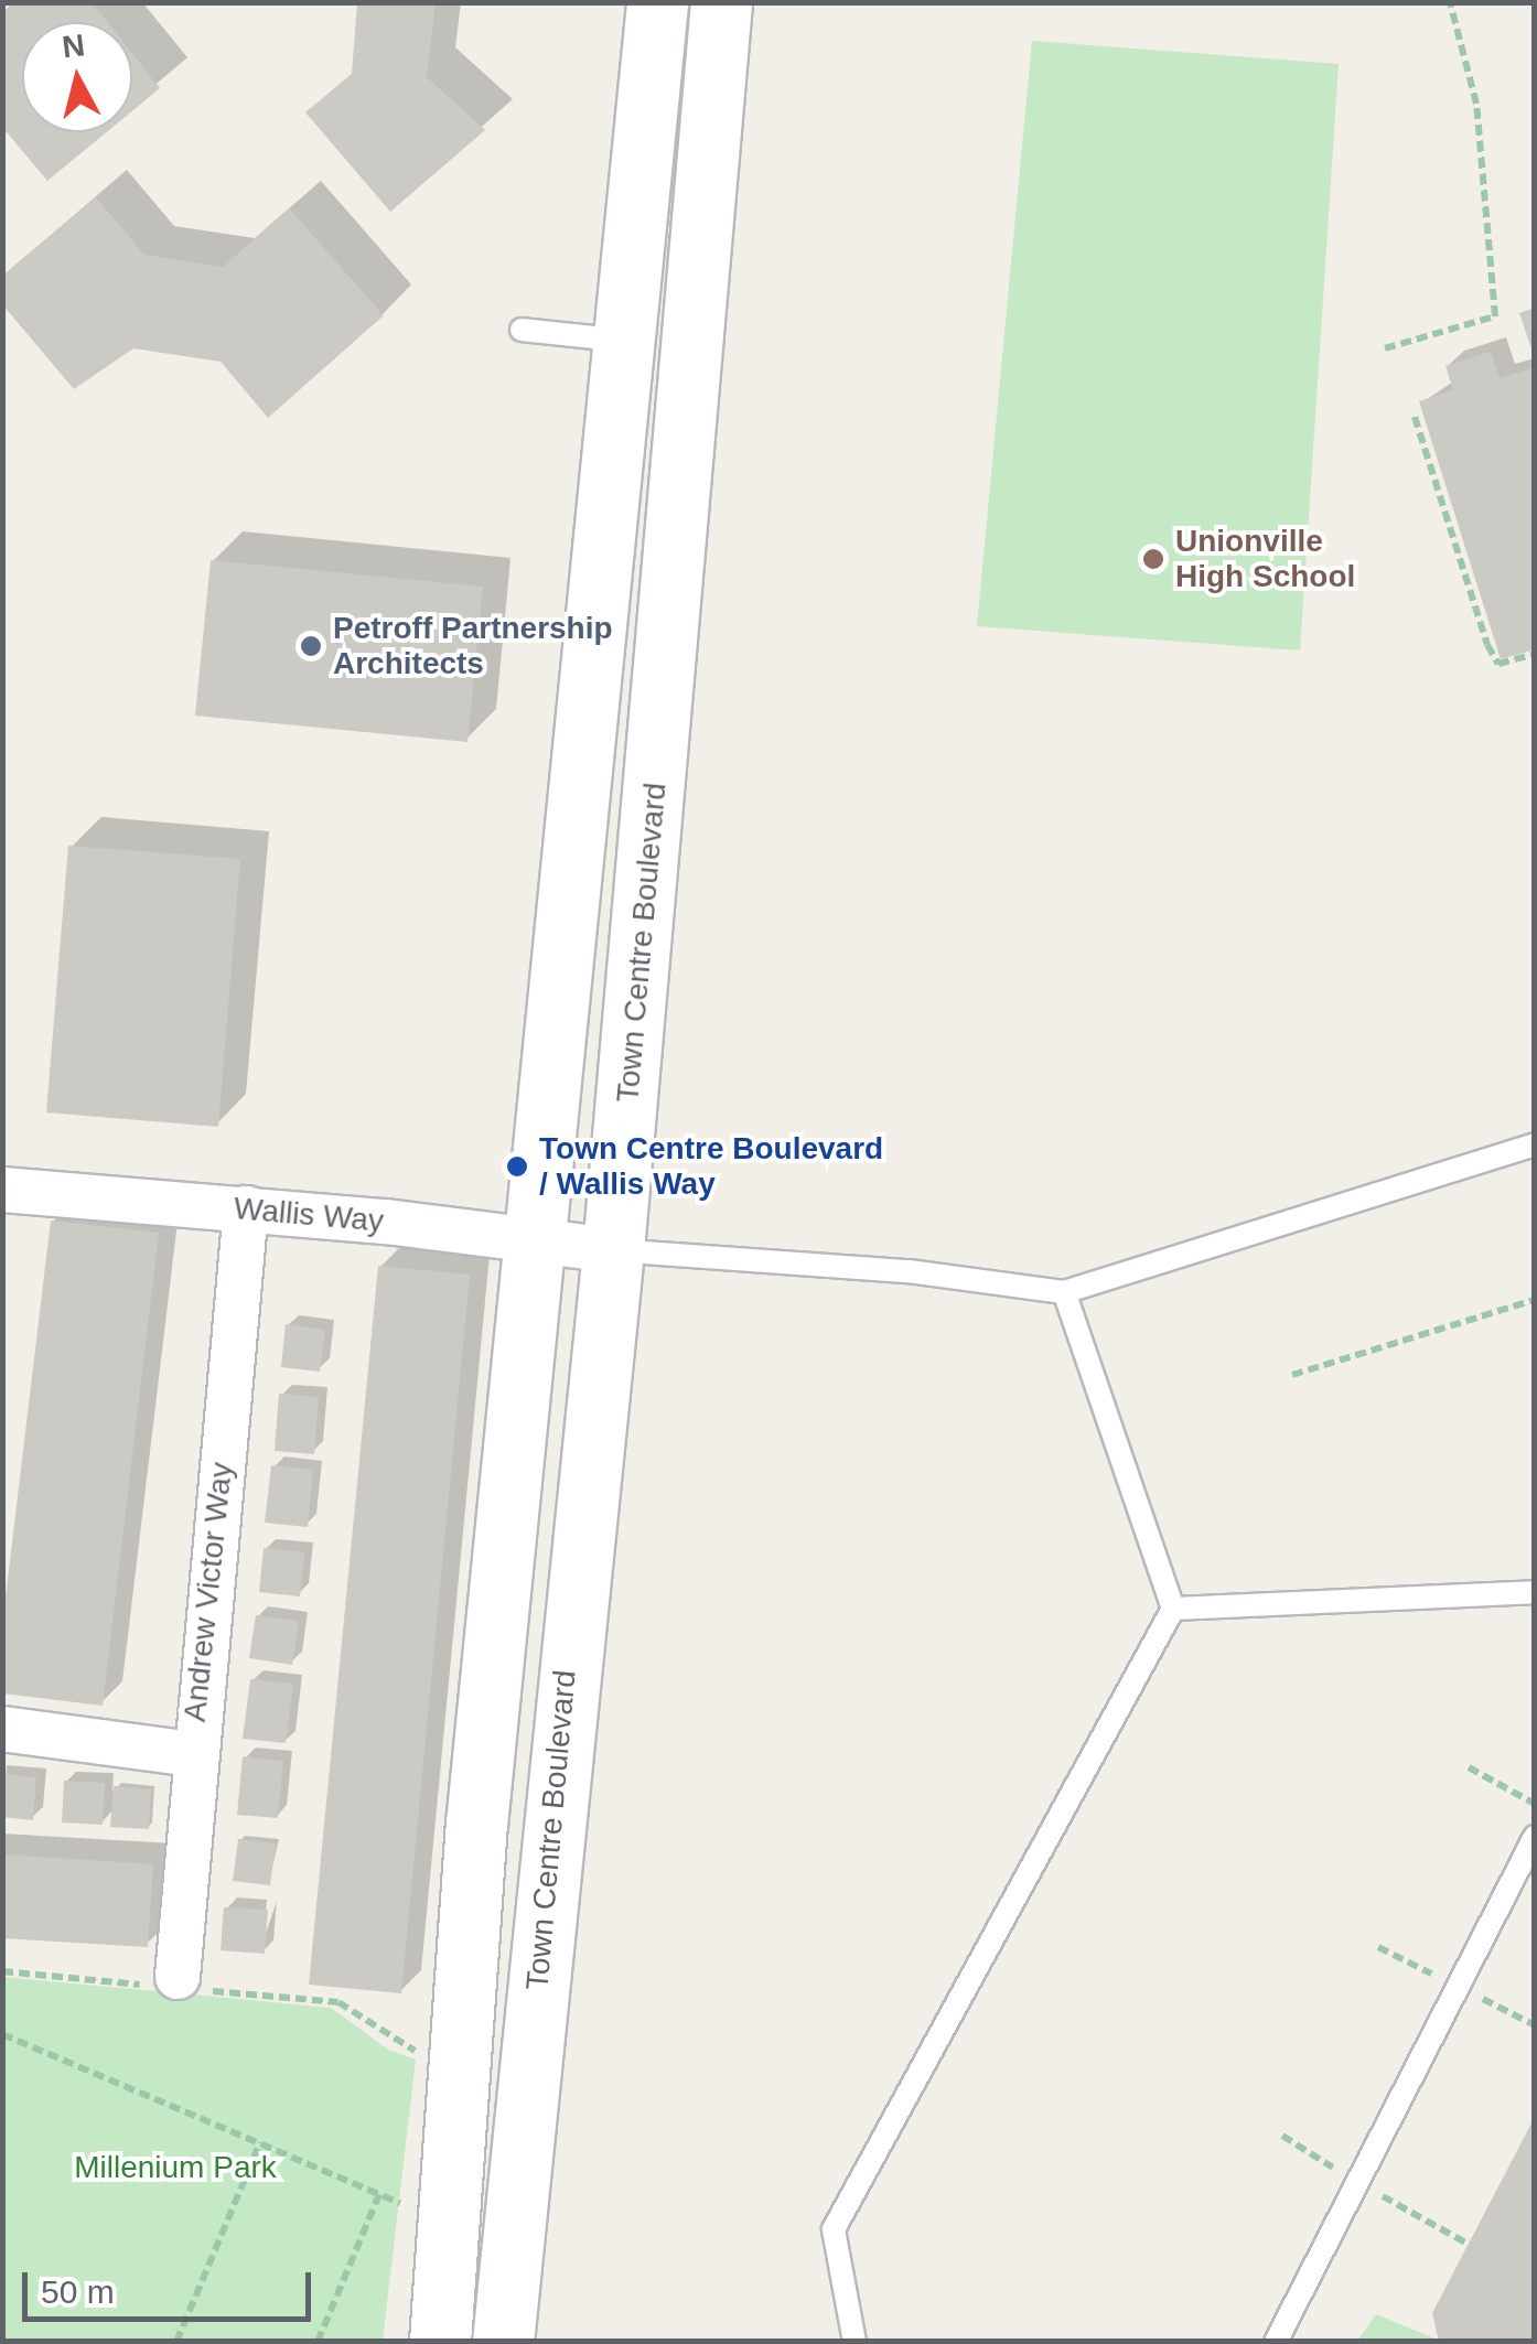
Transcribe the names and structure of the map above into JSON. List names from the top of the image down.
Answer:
{
  "streets": {
    "main road": ["Town Centre Boulevard"],
    "street": ["Wallis Way", "Andrew Victor Way"]
  },
  "crossings": [
    ["Town Centre Boulevard", "Wallis Way"],
    ["Wallis Way", "Andrew Victor Way"]
  ],
  "parks": ["Millenium Park"],
  "places": ["Unionville High School", "Petroff Partnership Architects", "Town Centre Boulevard / Wallis Way"],
  "scale_bar": "50 m",
  "north": "top"
}
